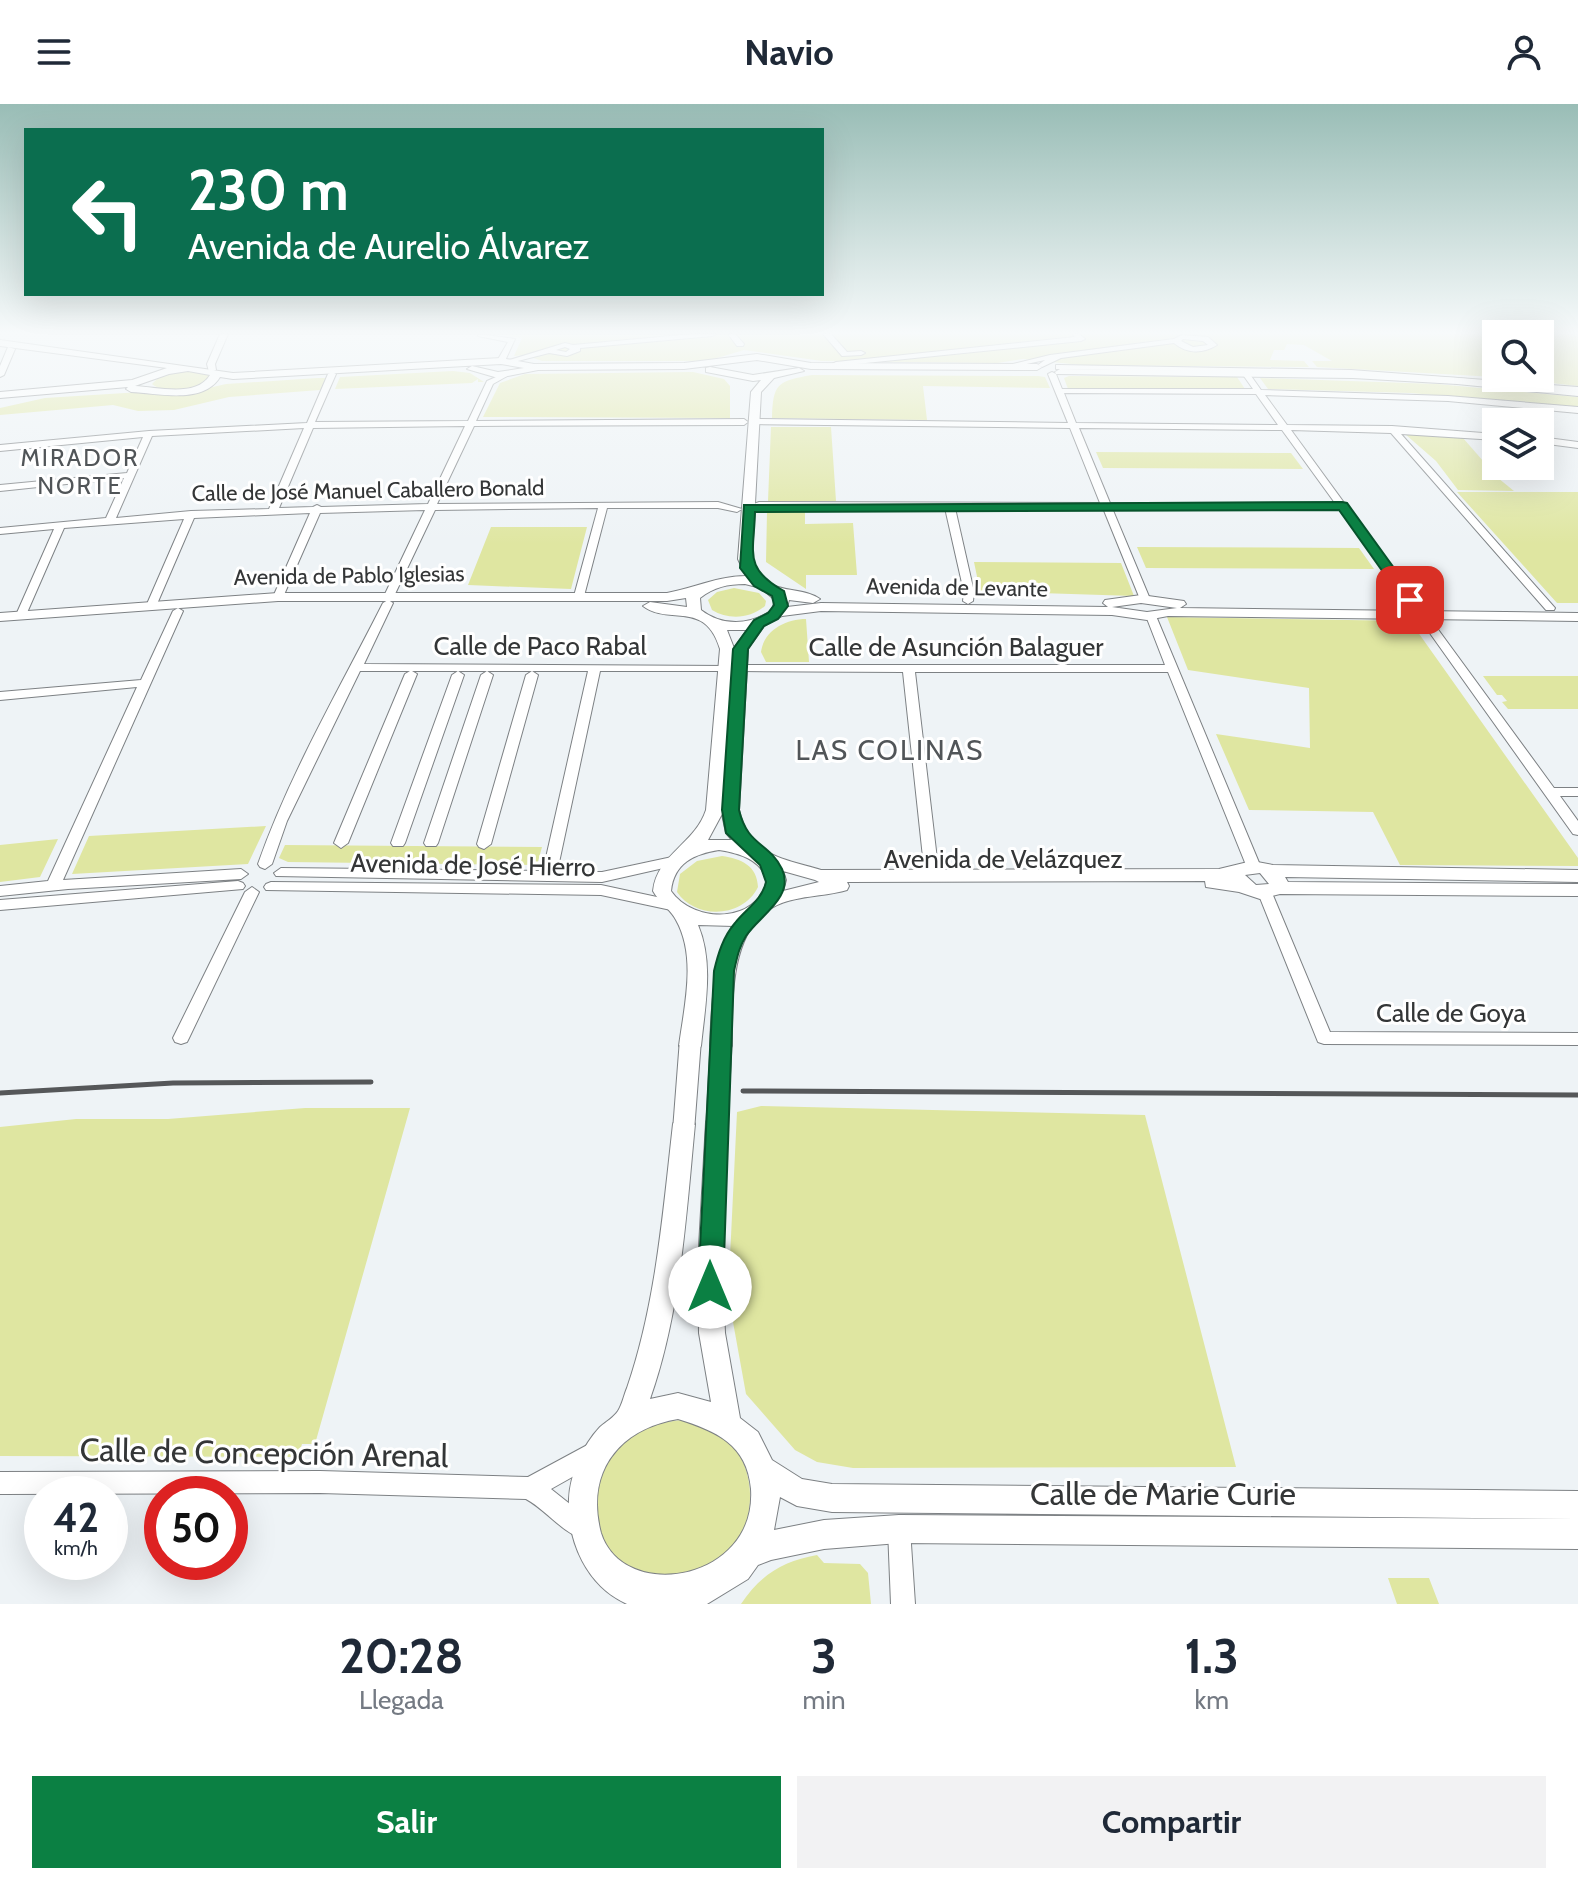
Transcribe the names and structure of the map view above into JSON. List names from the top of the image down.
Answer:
{
  "streets": {
    "street": [
      "Calle de José Manuel Caballero Bonald",
      "Avenida de Pablo Iglesias",
      "Avenida de Levante",
      "Calle de Paco Rabal",
      "Calle de Asunción Balaguer",
      "Avenida de Velázquez",
      "Avenida de José Hierro",
      "Calle de Goya",
      "Calle de Concepción Arenal",
      "Calle de Marie Curie"
    ]
  },
  "crossings": [
    ["Calle de Paco Rabal", "Calle de Asunción Balaguer"],
    ["Avenida de Velázquez", "Avenida de José Hierro"],
    ["Avenida de Velázquez", "Calle de Goya"],
    ["Calle de Concepción Arenal", "Calle de Marie Curie"]
  ],
  "districts": ["MIRADOR NORTE", "LAS COLINAS"],
  "page": {
    "header": "Navio",
    "turn": ["230 m", "Avenida de Aurelio Álvarez"],
    "speed": "42 km/h",
    "limit": "50",
    "eta": [
      "20:28",
      "Llegada",
      "3",
      "min",
      "1.3",
      "km"
    ],
    "buttons": ["Salir", "Compartir"]
  }
}
